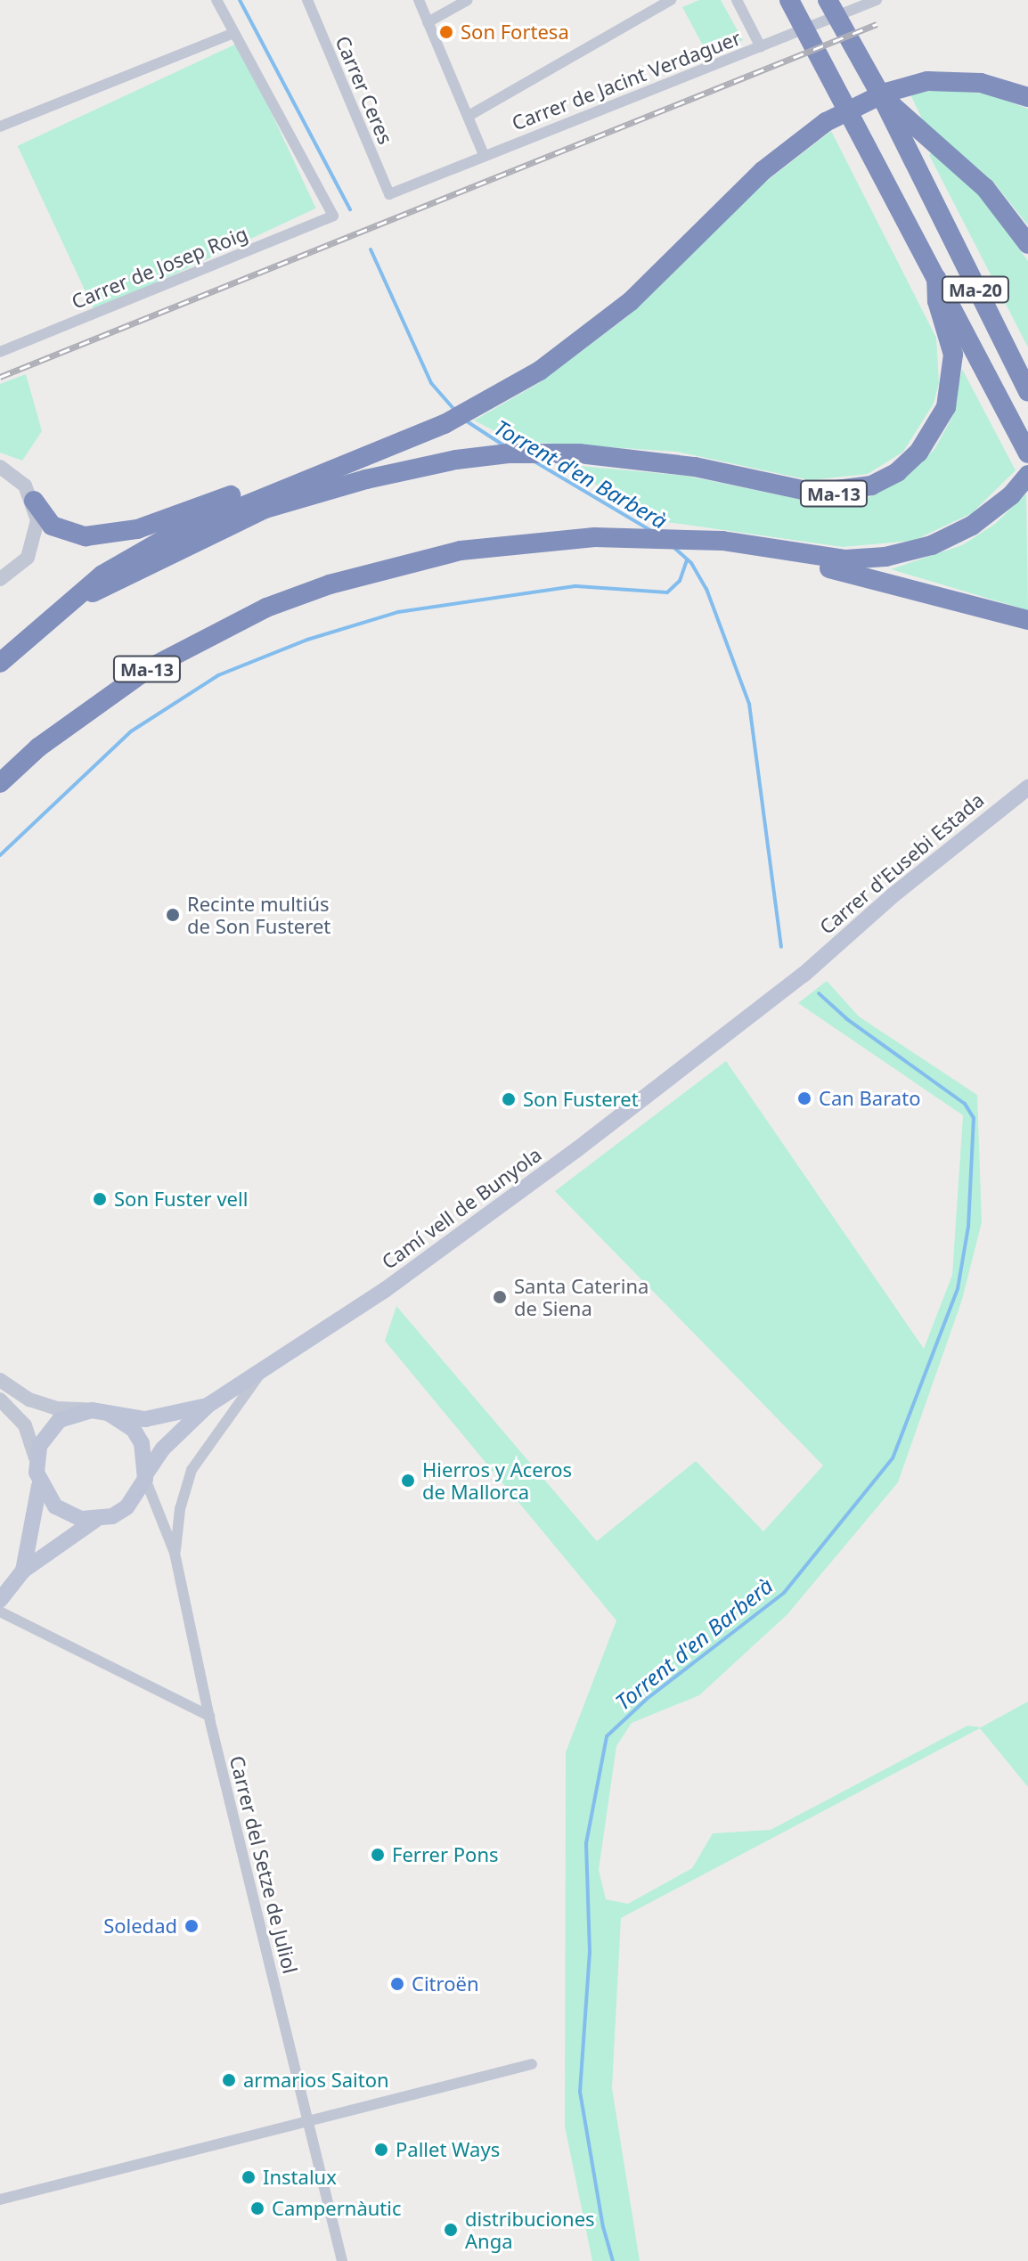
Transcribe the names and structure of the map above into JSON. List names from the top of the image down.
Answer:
{
  "streets": {
    "highway": ["Ma-20", "Ma-13"],
    "main road": ["Carrer d'Eusebi Estada", "Camí vell de Bunyola"],
    "street": [
      "Carrer de Jacint Verdaguer",
      "Carrer Ceres",
      "Carrer de Josep Roig",
      "Carrer del Setze de Juliol"
    ]
  },
  "crossings": [
    ["Carrer de Jacint Verdaguer", "Carrer Ceres"],
    ["Ma-20", "Ma-13"],
    ["Carrer d'Eusebi Estada", "Camí vell de Bunyola"],
    ["Camí vell de Bunyola", "Carrer del Setze de Juliol"]
  ],
  "water": ["Torrent d'en Barberà"],
  "places": [
    "Son Fortesa",
    "Recinte multiús de Son Fusteret",
    "Can Barato",
    "Son Fusteret",
    "Son Fuster vell",
    "Santa Caterina de Siena",
    "Hierros y Aceros de Mallorca",
    "Ferrer Pons",
    "Soledad",
    "Citroën",
    "armarios Saiton",
    "Pallet Ways",
    "Instalux",
    "Campernàutic",
    "distribuciones Anga"
  ]
}
